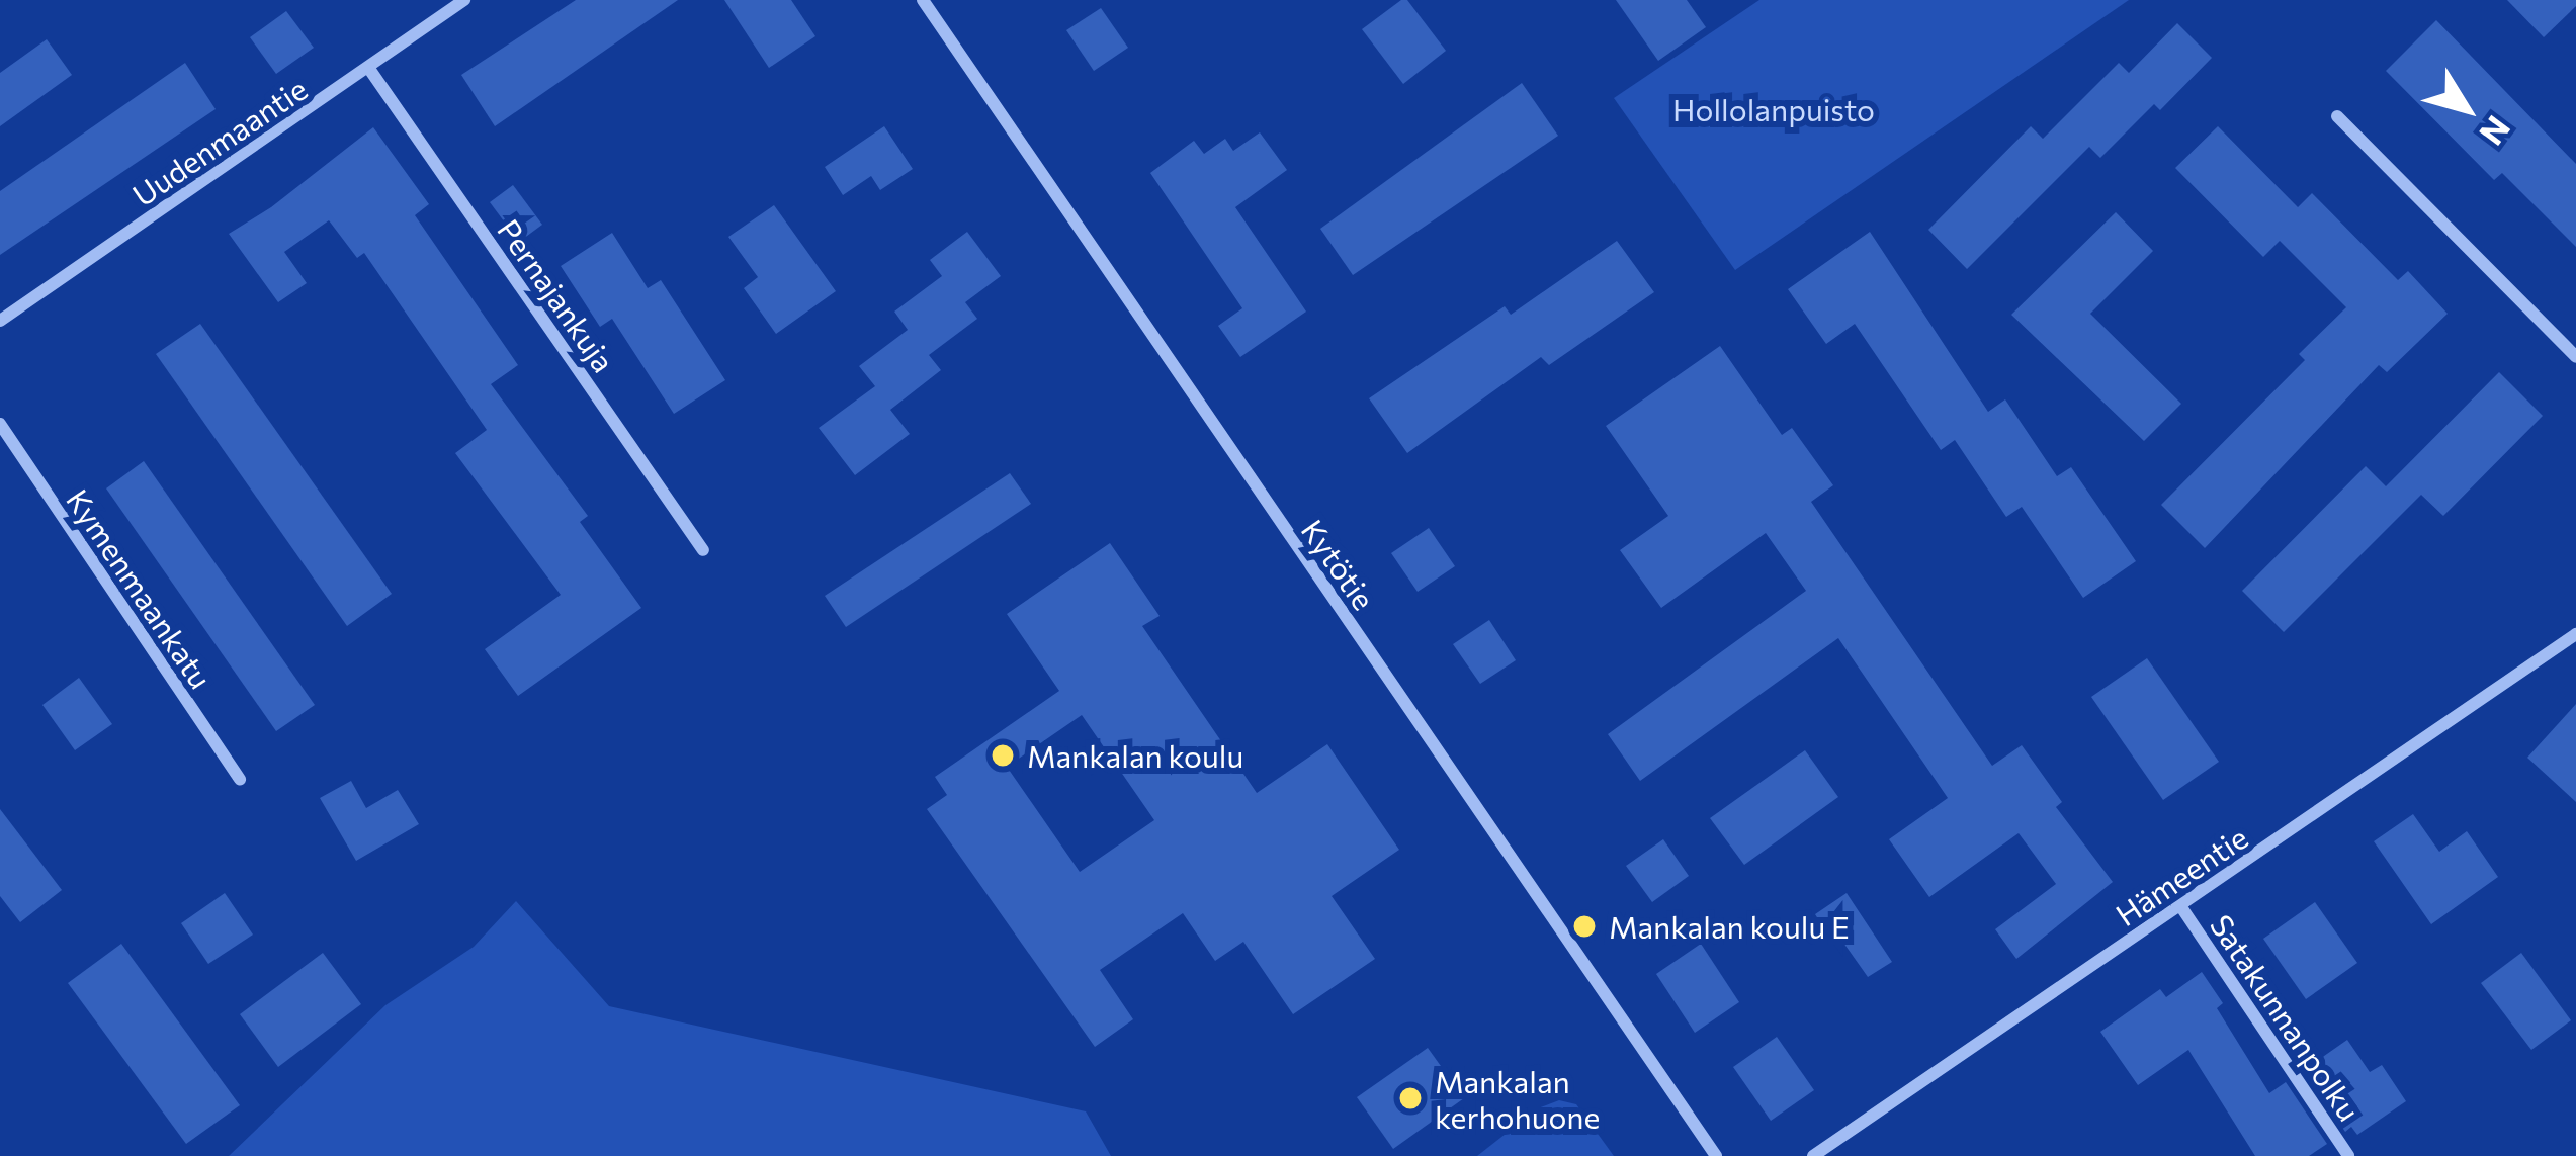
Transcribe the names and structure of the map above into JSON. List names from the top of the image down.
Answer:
{
  "streets": {
    "street": [
      "Uudenmaantie",
      "Pernajankuja",
      "Kytötie",
      "Kymenmaankatu",
      "Hämeentie",
      "Satakunnanpolku"
    ]
  },
  "crossings": [
    ["Uudenmaantie", "Pernajankuja"],
    ["Hämeentie", "Satakunnanpolku"]
  ],
  "parks": ["Hollolanpuisto"],
  "places": ["Mankalan koulu", "Mankalan koulu E", "Mankalan kerhohuone"],
  "north": "bottom right"
}
